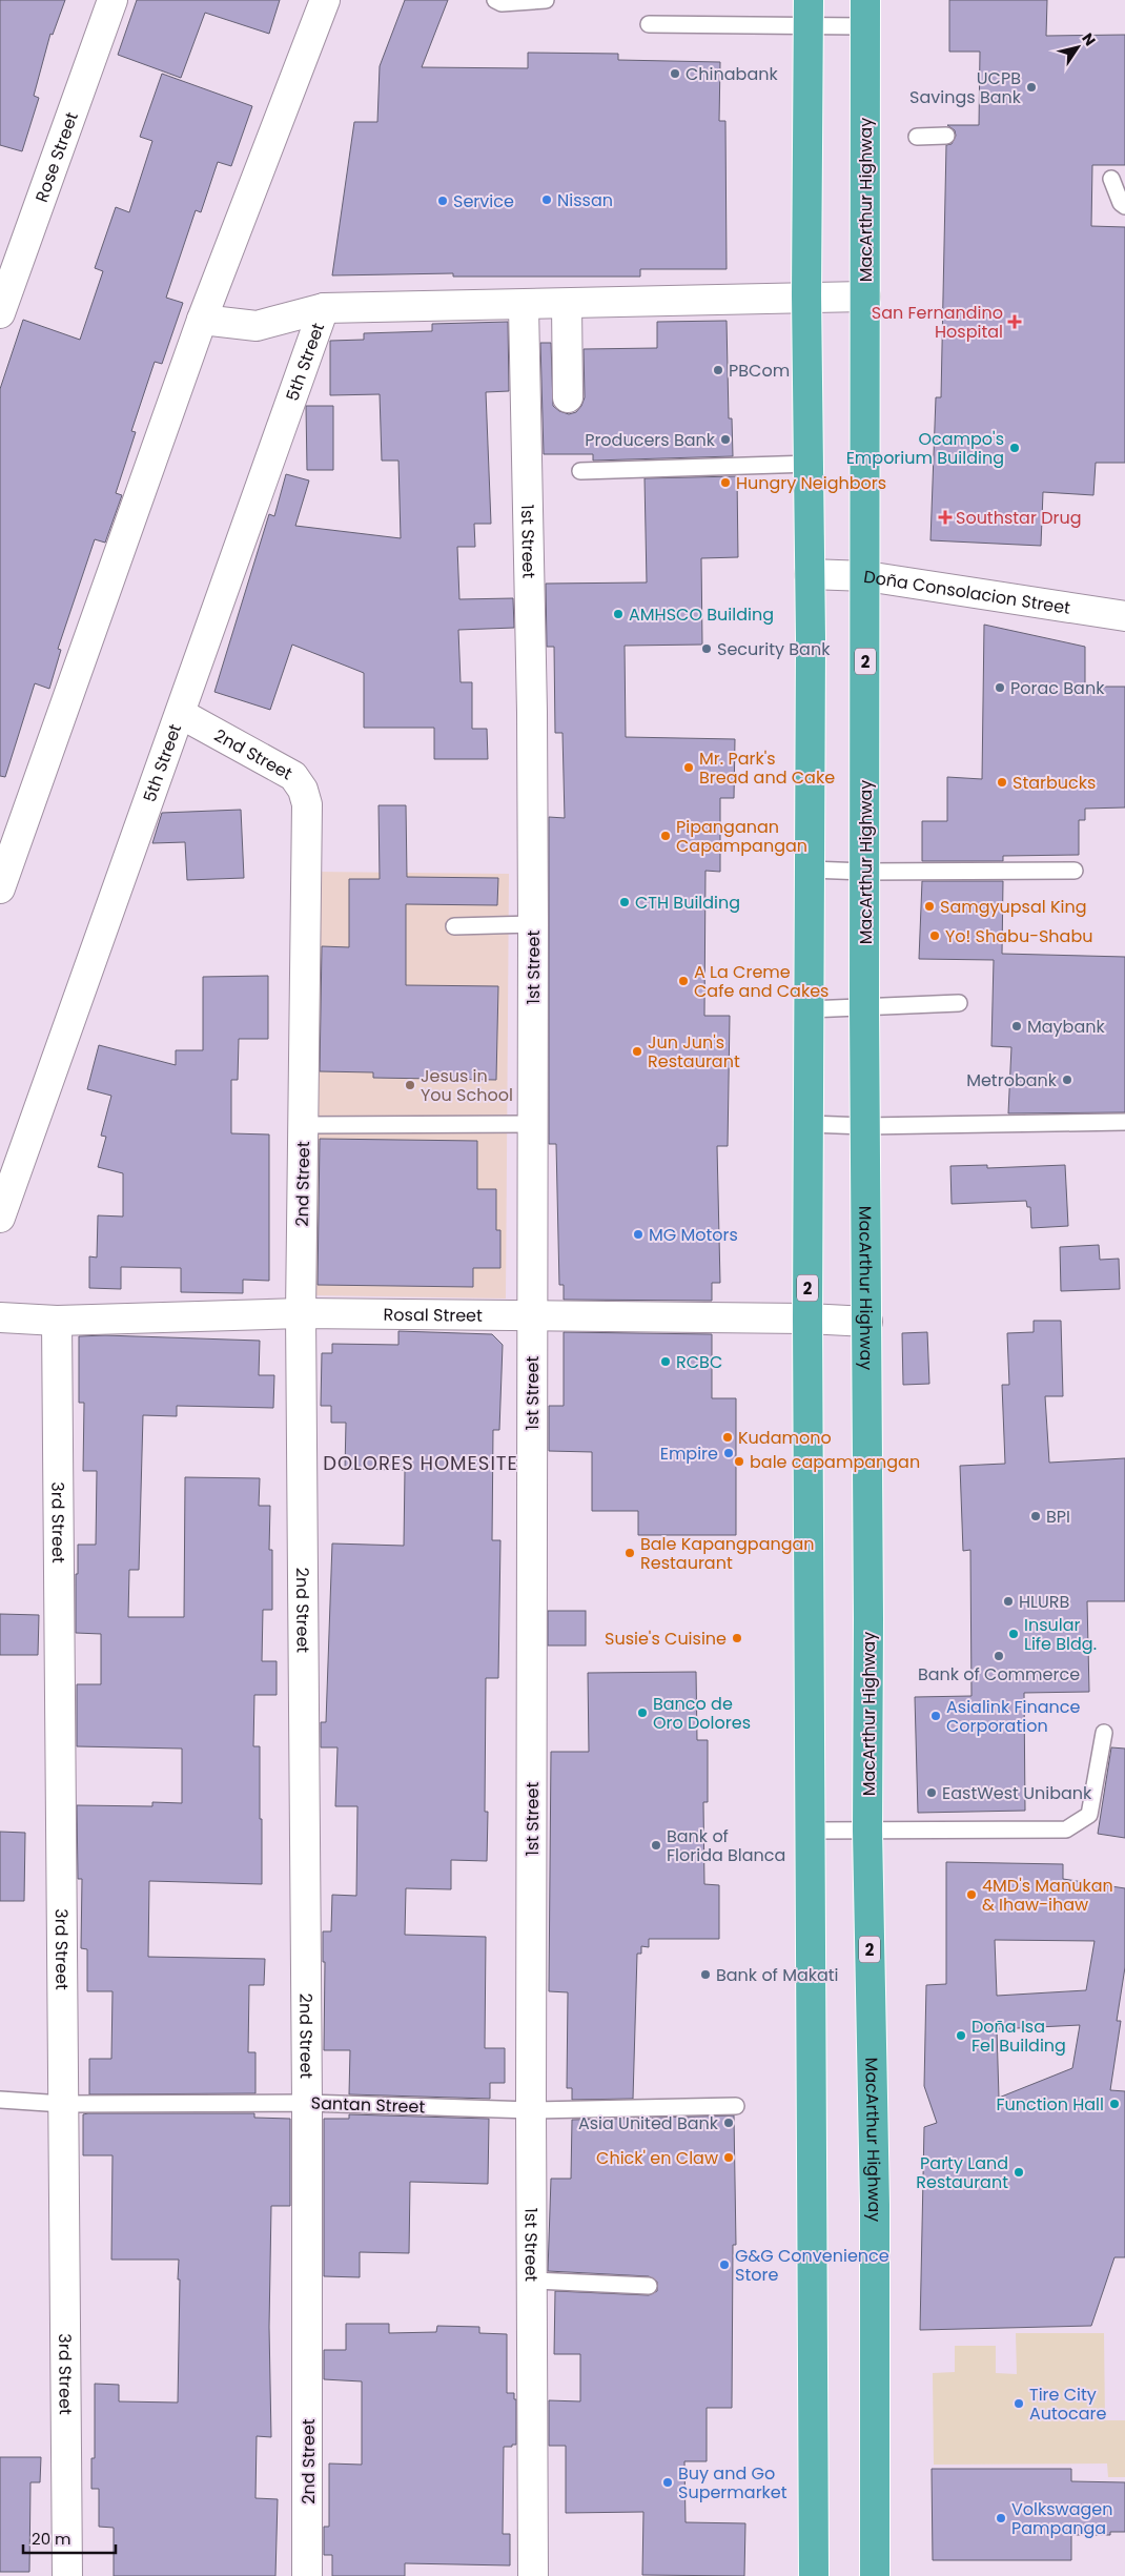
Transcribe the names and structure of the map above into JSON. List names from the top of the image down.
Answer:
{
  "streets": {
    "highway": ["MacArthur Highway", "2"],
    "street": [
      "Rose Street",
      "5th Street",
      "1st Street",
      "Doña Consolacion Street",
      "2nd Street",
      "Rosal Street",
      "3rd Street"
    ],
    "lane": ["Santan Street"]
  },
  "crossings": [
    ["MacArthur Highway", "Doña Consolacion Street"],
    ["MacArthur Highway", "Rosal Street"],
    ["5th Street", "2nd Street"],
    ["1st Street", "Rosal Street"],
    ["1st Street", "Santan Street"],
    ["Doña Consolacion Street", "2"],
    ["2", "Rosal Street"],
    ["2nd Street", "Rosal Street"],
    ["2nd Street", "Santan Street"],
    ["Rosal Street", "3rd Street"],
    ["3rd Street", "Santan Street"]
  ],
  "districts": ["DOLORES HOMESITE"],
  "places": {
    "other": [
      "Chinabank",
      "UCPB Savings Bank",
      "Nissan",
      "Service",
      "PBCom",
      "Producers Bank",
      "Ocampo's Emporium Building",
      "Hungry Neighbors",
      "AMHSCO Building",
      "Security Bank",
      "Porac Bank",
      "Mr. Park's Bread and Cake",
      "Starbucks",
      "Pipanganan Capampangan",
      "CTH Building",
      "Samgyupsal King",
      "Yo! Shabu-Shabu",
      "A La Creme Cafe and Cakes",
      "Maybank",
      "Jun Jun's Restaurant",
      "Metrobank",
      "Jesus in You School",
      "MG Motors",
      "RCBC",
      "Kudamono",
      "Empire",
      "bale capampangan",
      "BPI",
      "Bale Kapangpangan Restaurant",
      "HLURB",
      "Insular Life Bldg.",
      "Susie's Cuisine",
      "Bank of Commerce",
      "Banco de Oro Dolores",
      "Asialink Finance Corporation",
      "EastWest Unibank",
      "Bank of Florida Blanca",
      "4MD's Manukan & Ihaw-ihaw",
      "Bank of Makati",
      "Doña Isa Fel Building",
      "Function Hall",
      "Asia United Bank",
      "Chick' en Claw",
      "Party Land Restaurant",
      "G&G Convenience Store",
      "Tire City Autocare",
      "Buy and Go Supermarket",
      "Volkswagen Pampanga"
    ],
    "health": ["San Fernandino Hospital", "Southstar Drug"]
  },
  "scale_bar": "20 m",
  "north": "top right"
}
